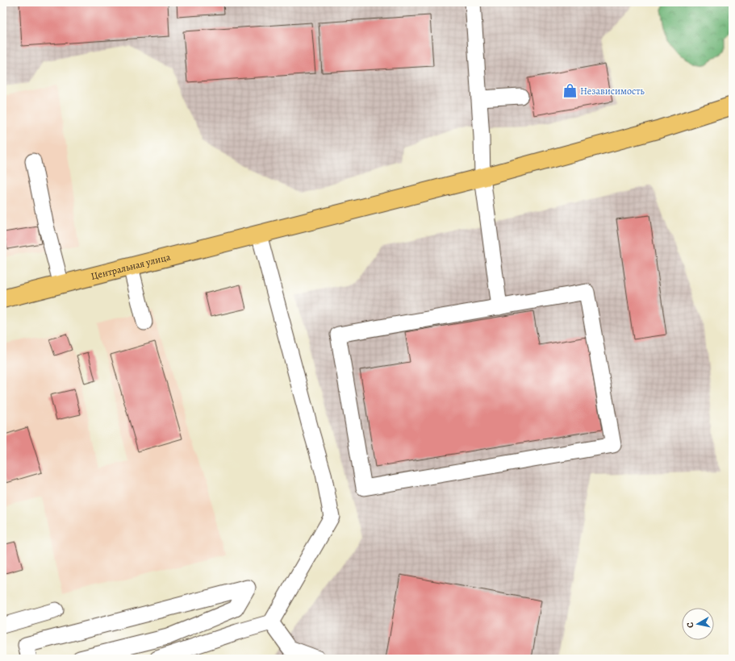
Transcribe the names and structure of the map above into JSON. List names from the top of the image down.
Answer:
{
  "streets": {
    "main road": ["Центральная улица"]
  },
  "places": {
    "shop": ["Независимость"]
  },
  "north": "left"
}
